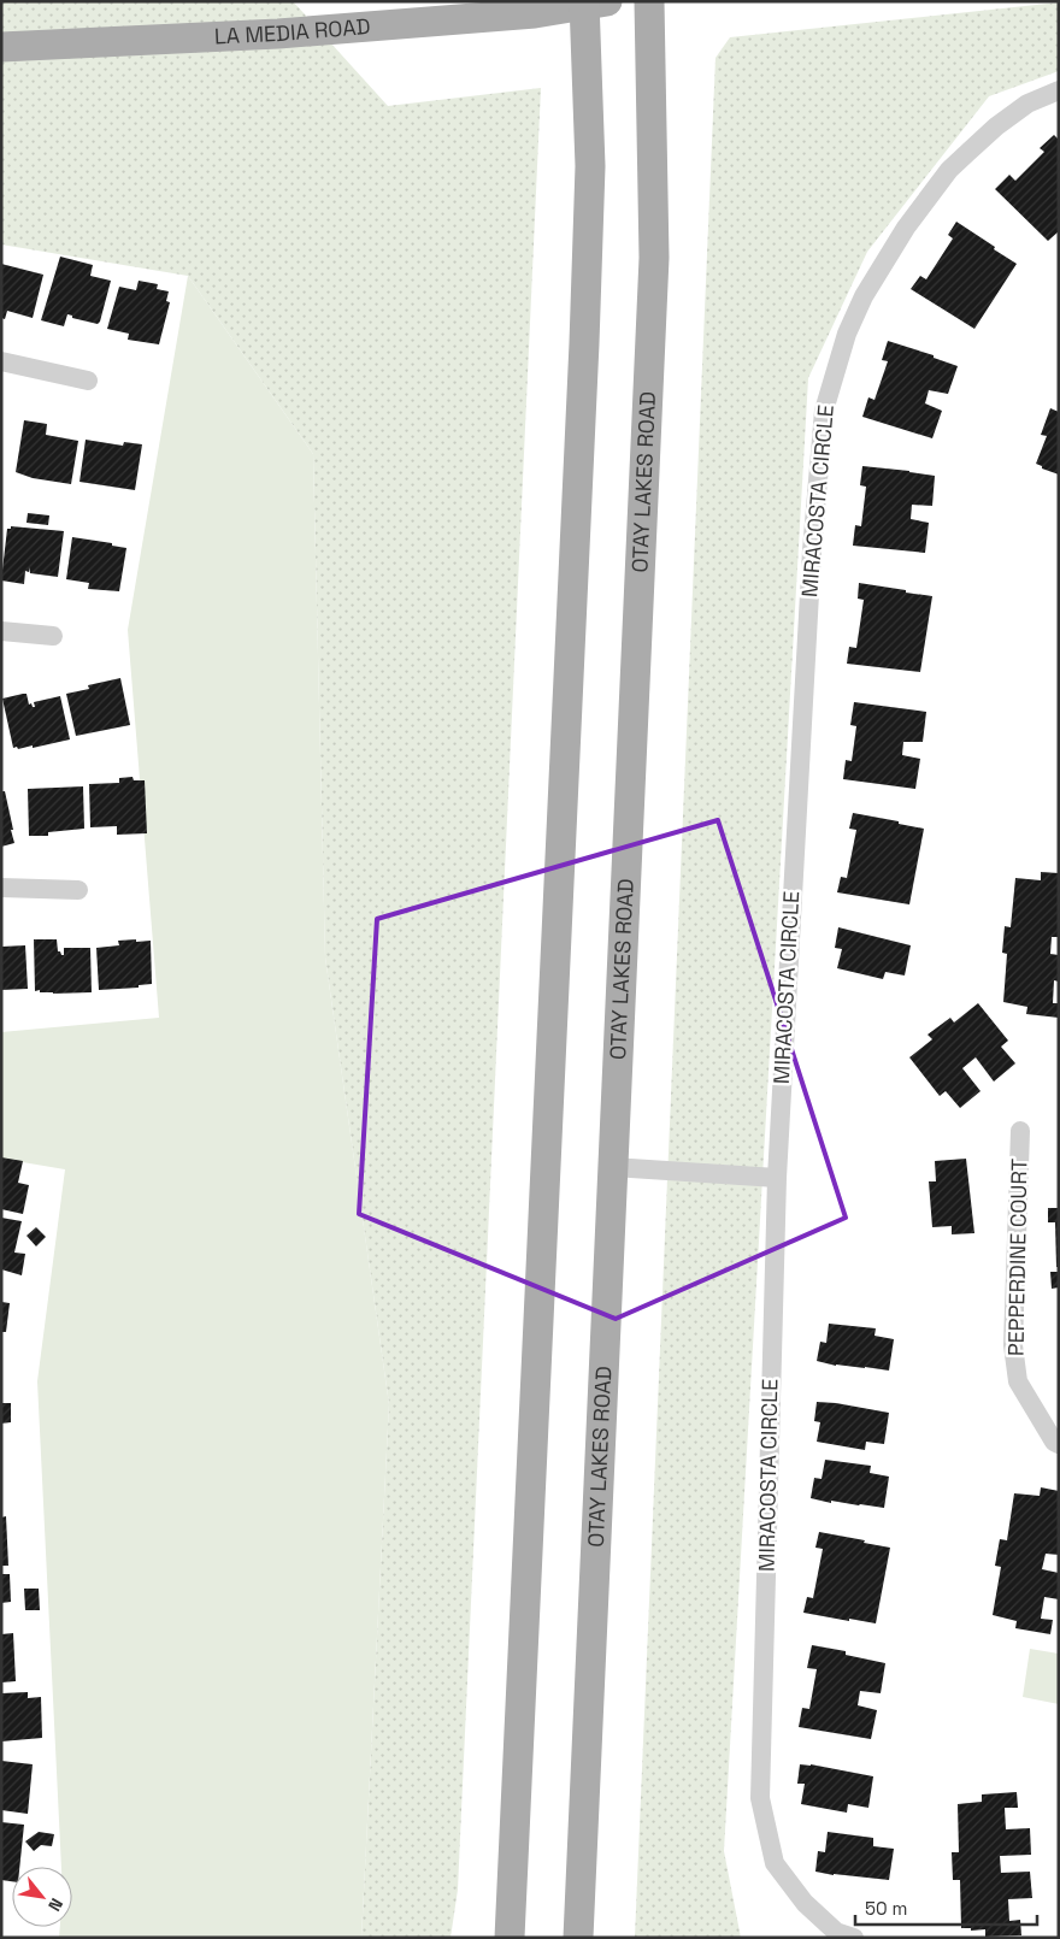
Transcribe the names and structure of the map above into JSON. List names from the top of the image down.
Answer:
{
  "streets": {
    "main road": ["LA MEDIA ROAD", "OTAY LAKES ROAD"],
    "street": ["MIRACOSTA CIRCLE", "PEPPERDINE COURT"]
  },
  "scale_bar": "50 m",
  "north": "bottom right"
}
